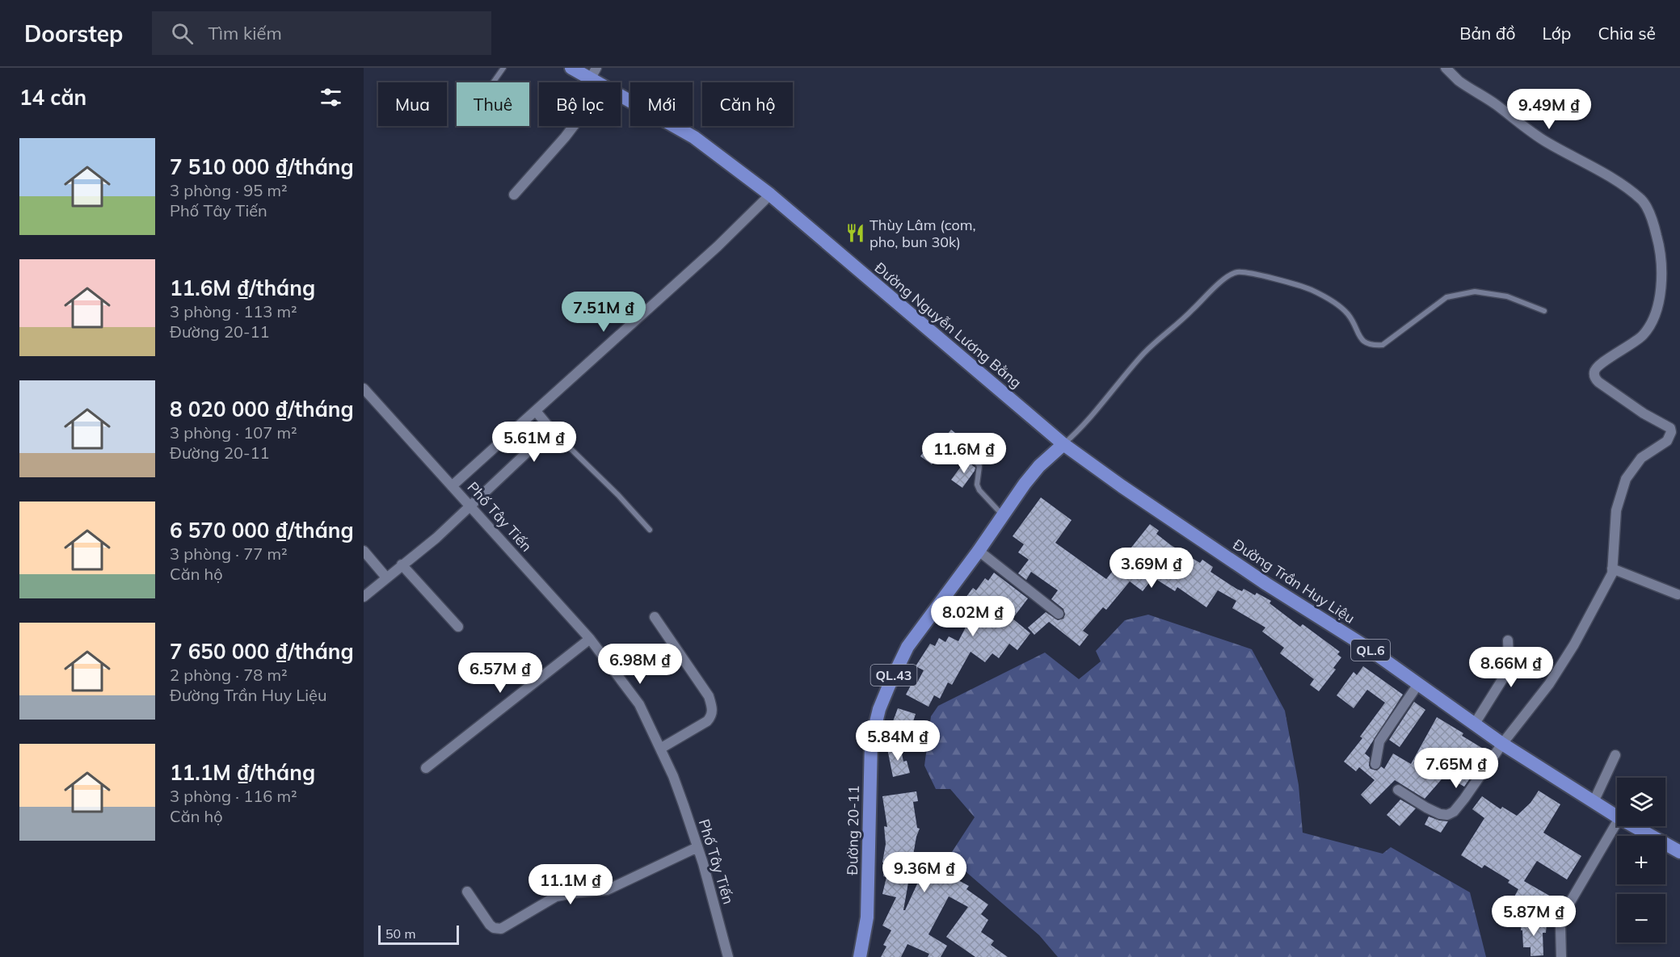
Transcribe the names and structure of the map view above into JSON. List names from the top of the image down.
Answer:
{
  "streets": {
    "highway": [
      "Đường Nguyễn Lương Bằng",
      "Đường Trần Huy Liệu",
      "QL.6",
      "QL.43",
      "Đường 20-11"
    ],
    "street": ["Phố Tây Tiến"]
  },
  "crossings": [
    ["Đường Nguyễn Lương Bằng", "Phố Tây Tiến"],
    ["Đường Nguyễn Lương Bằng", "Đường Trần Huy Liệu"],
    ["Đường Nguyễn Lương Bằng", "Đường 20-11"],
    ["Đường Trần Huy Liệu", "Đường 20-11"]
  ],
  "places": {
    "restaurant": ["Thùy Lâm (com, pho, bun 30k)"]
  },
  "scale_bar": "50 m",
  "page": {
    "header": "Doorstep",
    "search": "Tìm kiếm",
    "nav": ["Bản đồ", "Lớp", "Chia sẻ"],
    "heading": "14 căn",
    "chip": [
      "Mua",
      "Thuê",
      "Bộ lọc",
      "Mới",
      "Căn hộ"
    ],
    "price": [
      "9.49M ₫",
      "7.51M ₫",
      "5.61M ₫",
      "11.6M ₫",
      "3.69M ₫",
      "8.02M ₫",
      "6.98M ₫",
      "8.66M ₫",
      "6.57M ₫",
      "5.84M ₫",
      "7.65M ₫",
      "9.36M ₫",
      "11.1M ₫",
      "5.87M ₫"
    ],
    "list": [
      {
        "name": "7 510 000 ₫/tháng",
        "note": "3 phòng · 95 m² · Phố Tây Tiến"
      },
      {
        "name": "11.6M ₫/tháng",
        "note": "3 phòng · 113 m² · Đường 20-11"
      },
      {
        "name": "8 020 000 ₫/tháng",
        "note": "3 phòng · 107 m² · Đường 20-11"
      },
      {
        "name": "6 570 000 ₫/tháng",
        "note": "3 phòng · 77 m² · Căn hộ"
      },
      {
        "name": "7 650 000 ₫/tháng",
        "note": "2 phòng · 78 m² · Đường Trần Huy Liệu"
      },
      {
        "name": "11.1M ₫/tháng",
        "note": "3 phòng · 116 m² · Căn hộ"
      }
    ],
    "map_buttons": ["+", "−"],
    "scale": "50 m"
  }
}
